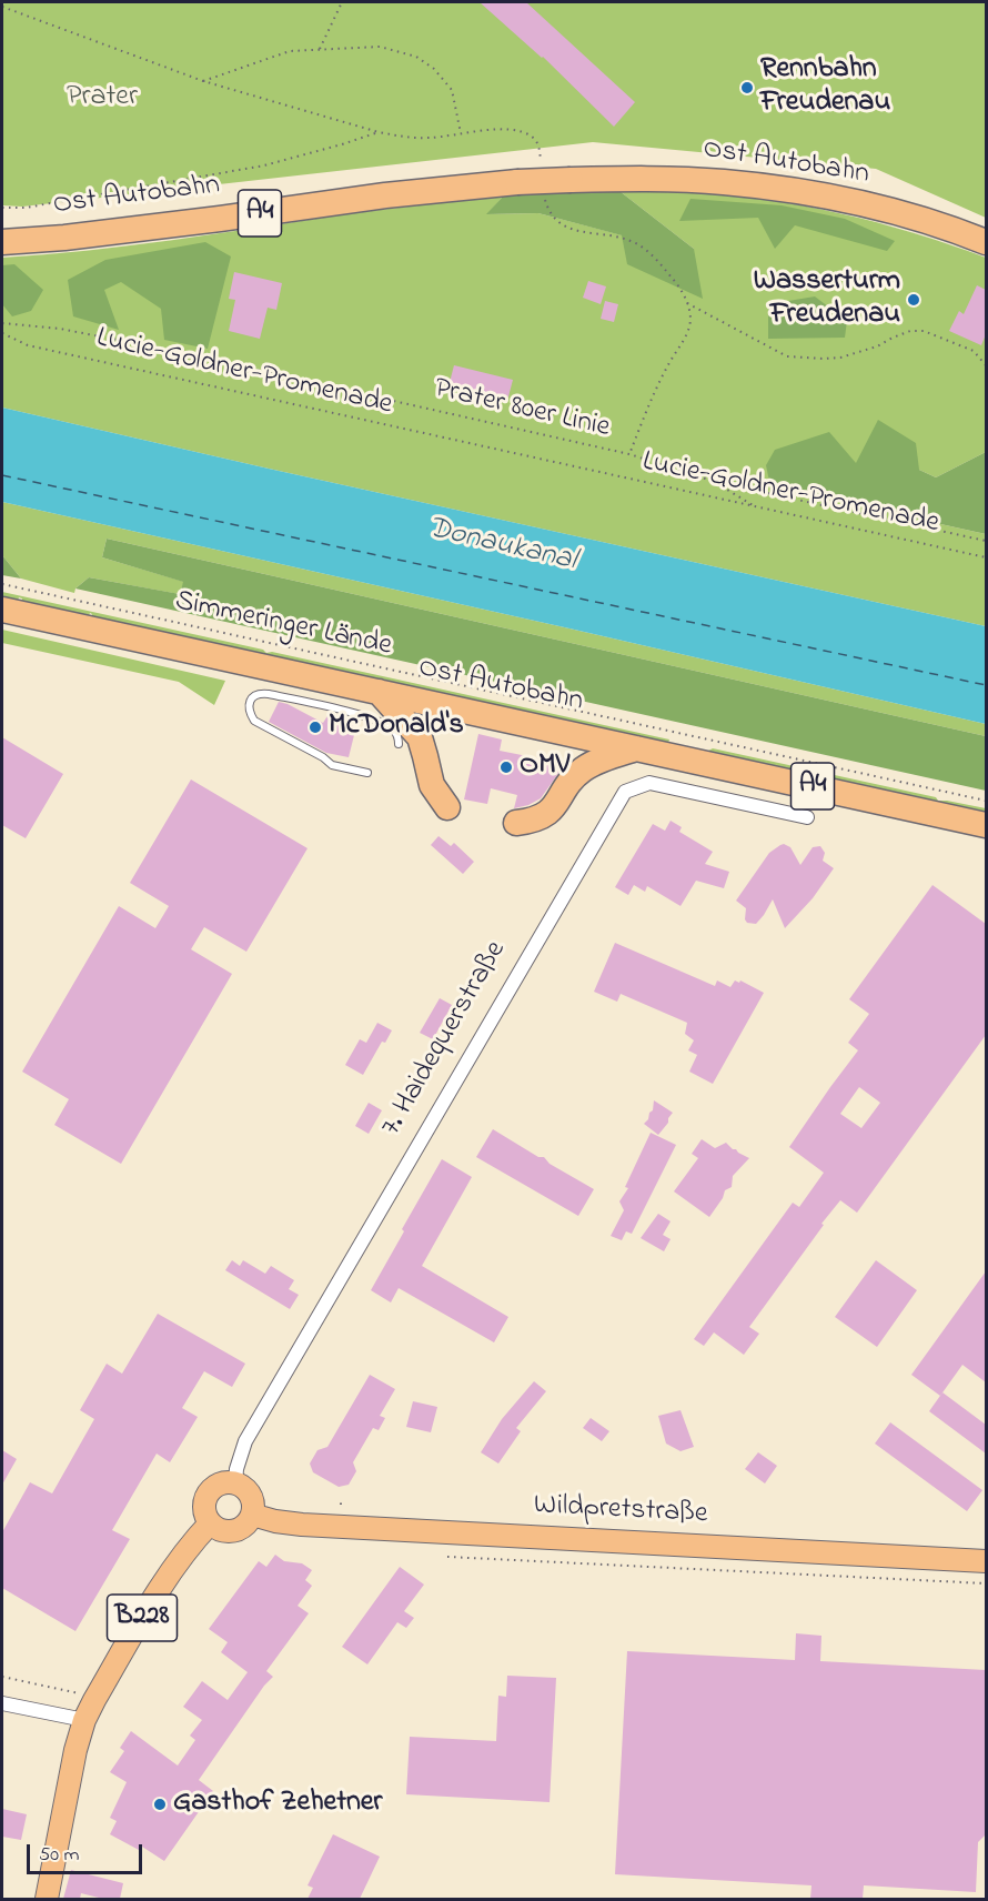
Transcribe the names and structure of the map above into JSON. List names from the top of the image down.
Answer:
{
  "streets": {
    "highway": ["Ost Autobahn", "A4"],
    "main road": ["Wildpretstraße", "B228"],
    "street": ["7. Haidequerstraße"],
    "path": ["Lucie-Goldner-Promenade", "Prater 80er Linie", "Simmeringer Lände"]
  },
  "crossings": [
    ["7. Haidequerstraße", "Wildpretstraße"],
    ["7. Haidequerstraße", "B228"],
    ["Wildpretstraße", "B228"]
  ],
  "water": ["Donaukanal"],
  "parks": ["Prater"],
  "places": [
    "Rennbahn Freudenau",
    "Wasserturm Freudenau",
    "McDonald's",
    "OMV",
    "Gasthof Zehetner"
  ],
  "scale_bar": "50 m"
}
